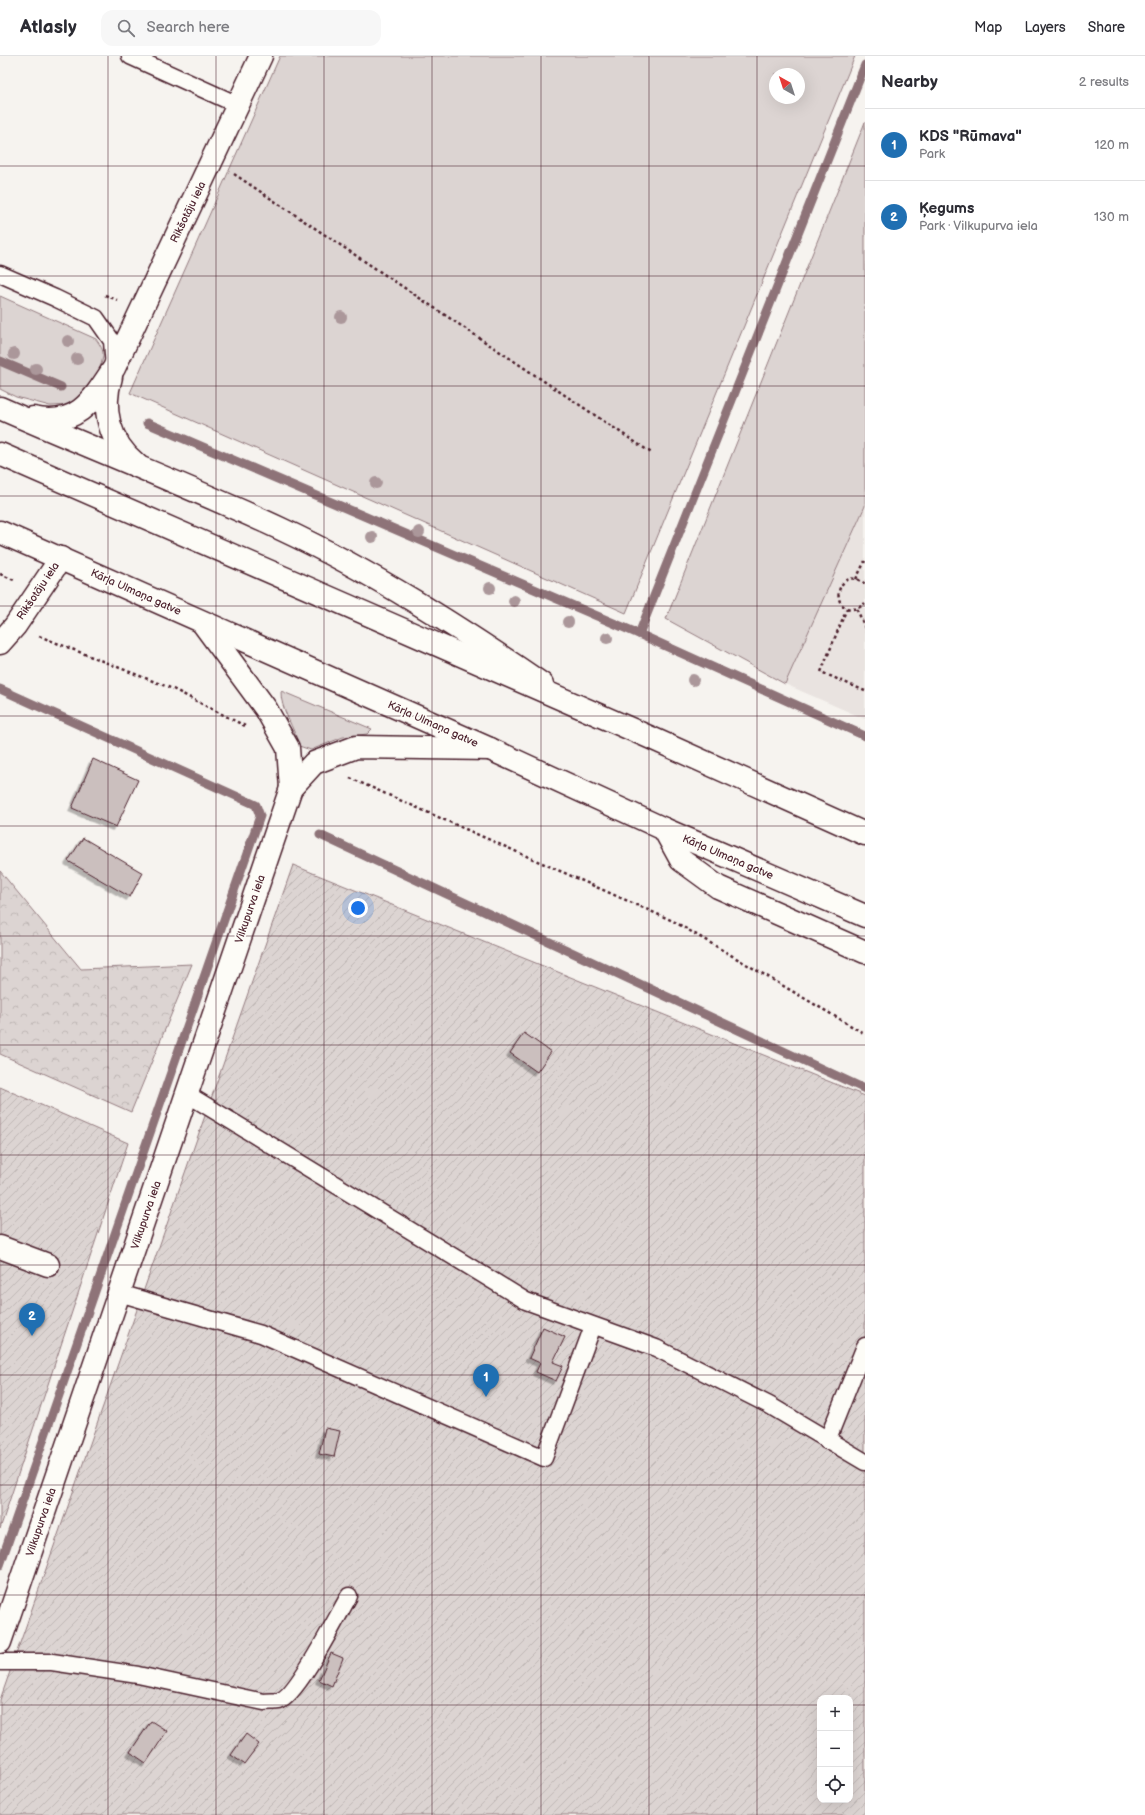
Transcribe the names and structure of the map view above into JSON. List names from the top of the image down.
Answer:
{
  "streets": {
    "main road": ["Rikšotāju iela", "Kārļa Ulmaņa gatve", "Vilkupurva iela"]
  },
  "crossings": [
    ["Rikšotāju iela", "Kārļa Ulmaņa gatve"]
  ],
  "north": "top left",
  "page": {
    "header": "Atlasly",
    "search": "Search here",
    "nav": ["Map", "Layers", "Share"],
    "heading": ["Nearby", "2 results"],
    "list": [
      {
        "mark": "1",
        "name": "KDS \"Rūmava\"",
        "note": "Park",
        "value": "120 m"
      },
      {
        "mark": "2",
        "name": "Ķegums",
        "note": "Park · Vilkupurva iela",
        "value": "130 m"
      }
    ],
    "pins": ["2", "1"],
    "map_buttons": ["+", "−"]
  }
}
